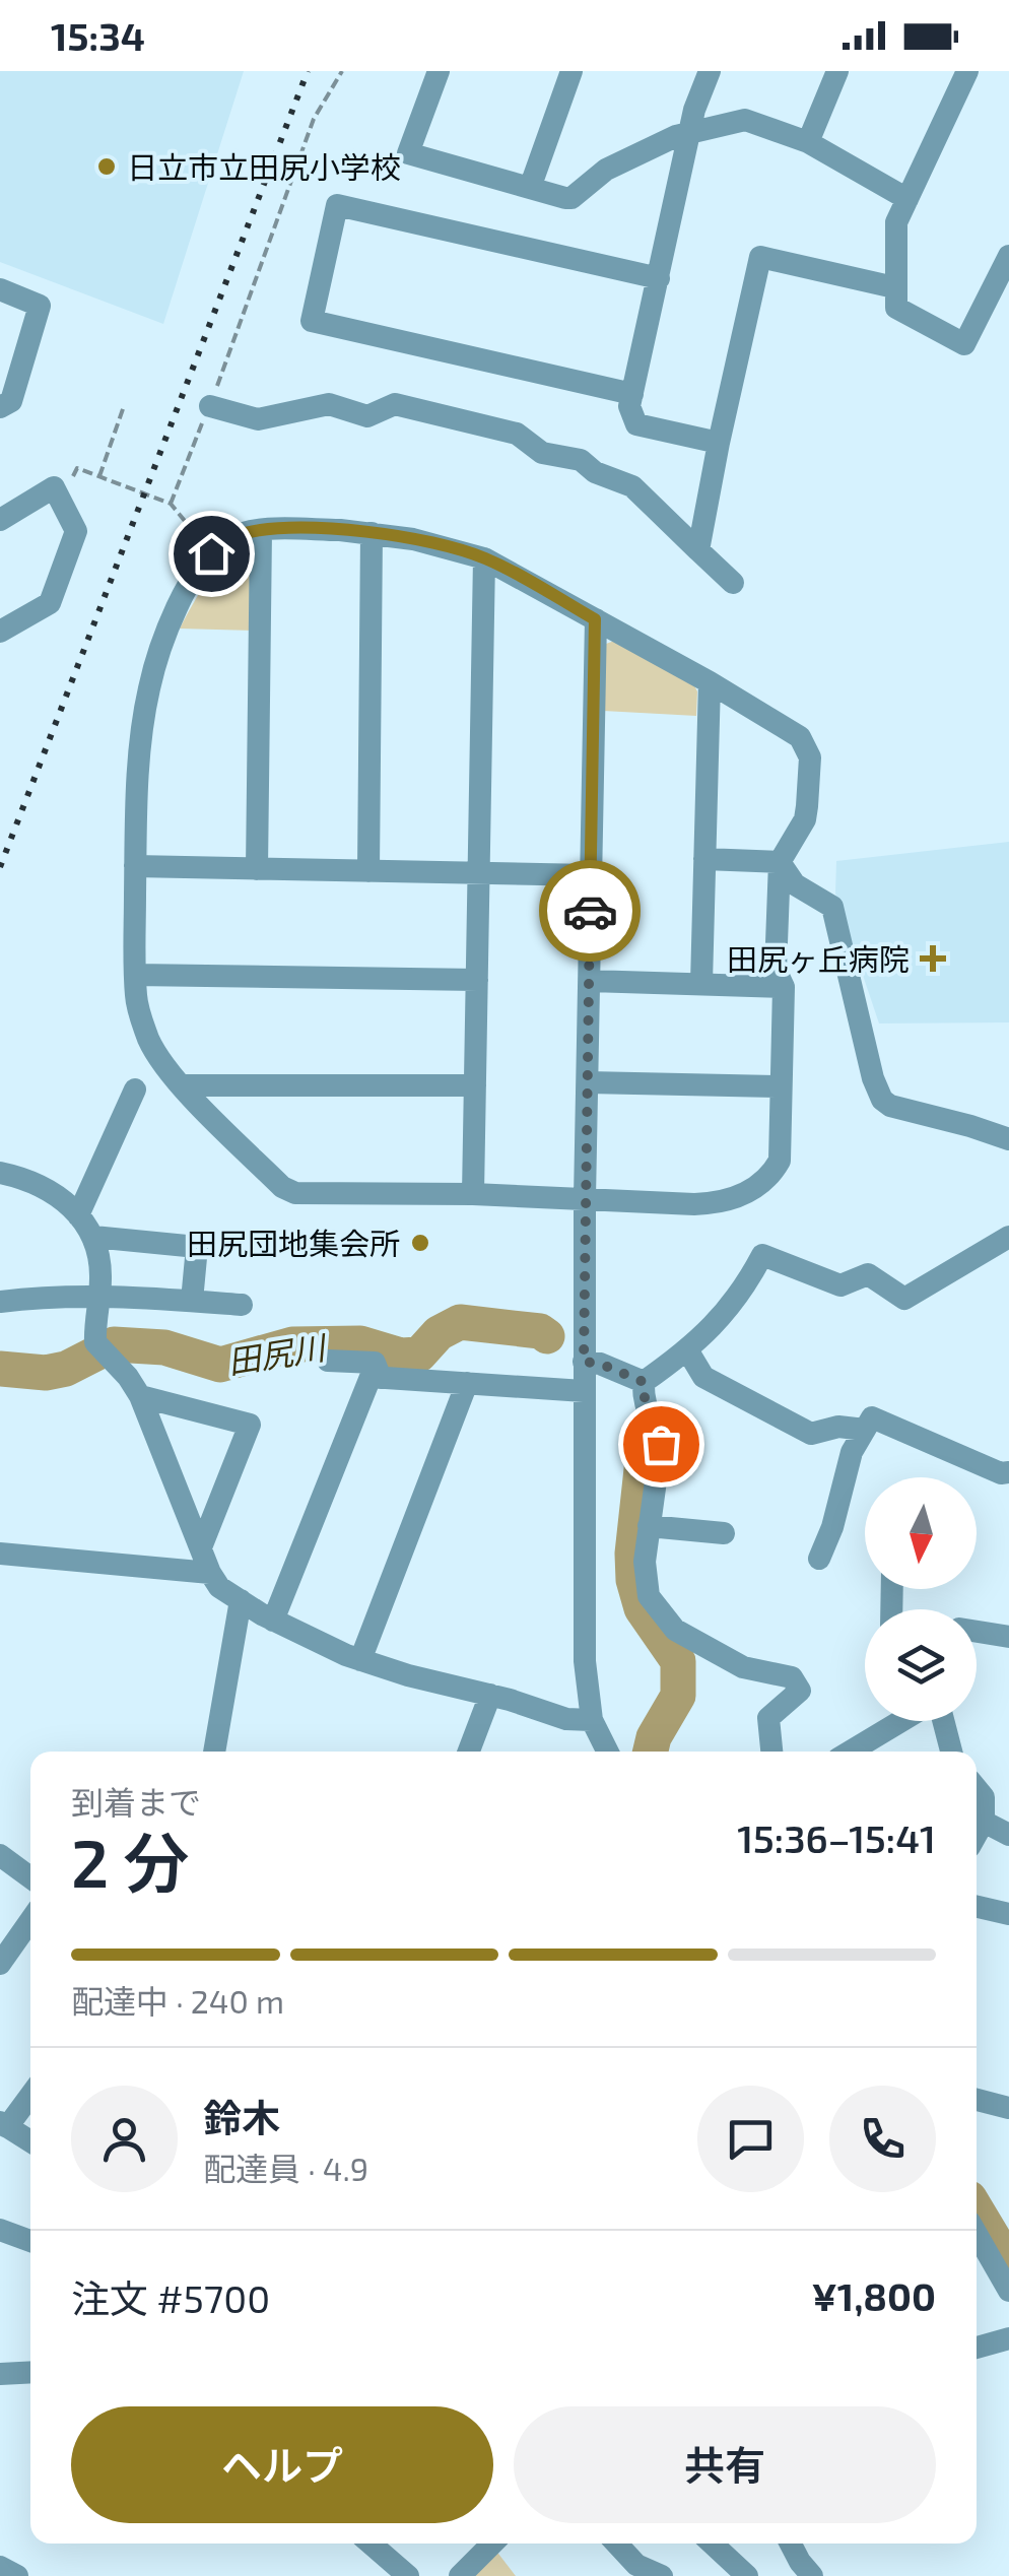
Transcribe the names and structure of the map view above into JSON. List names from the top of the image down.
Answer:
{
  "water": ["田尻川"],
  "places": {
    "other": ["日立市立田尻小学校", "田尻団地集会所"],
    "health": ["田尻ヶ丘病院"]
  },
  "north": "bottom",
  "page": {
    "status": "15:34",
    "heading": ["2 分", "到着まで", "15:36–15:41"],
    "panel": [
      "鈴木",
      "配達員 · 4.9",
      "注文 #5700",
      "¥1,800"
    ],
    "bar": "配達中 · 240 m",
    "buttons": ["ヘルプ", "共有"]
  }
}
